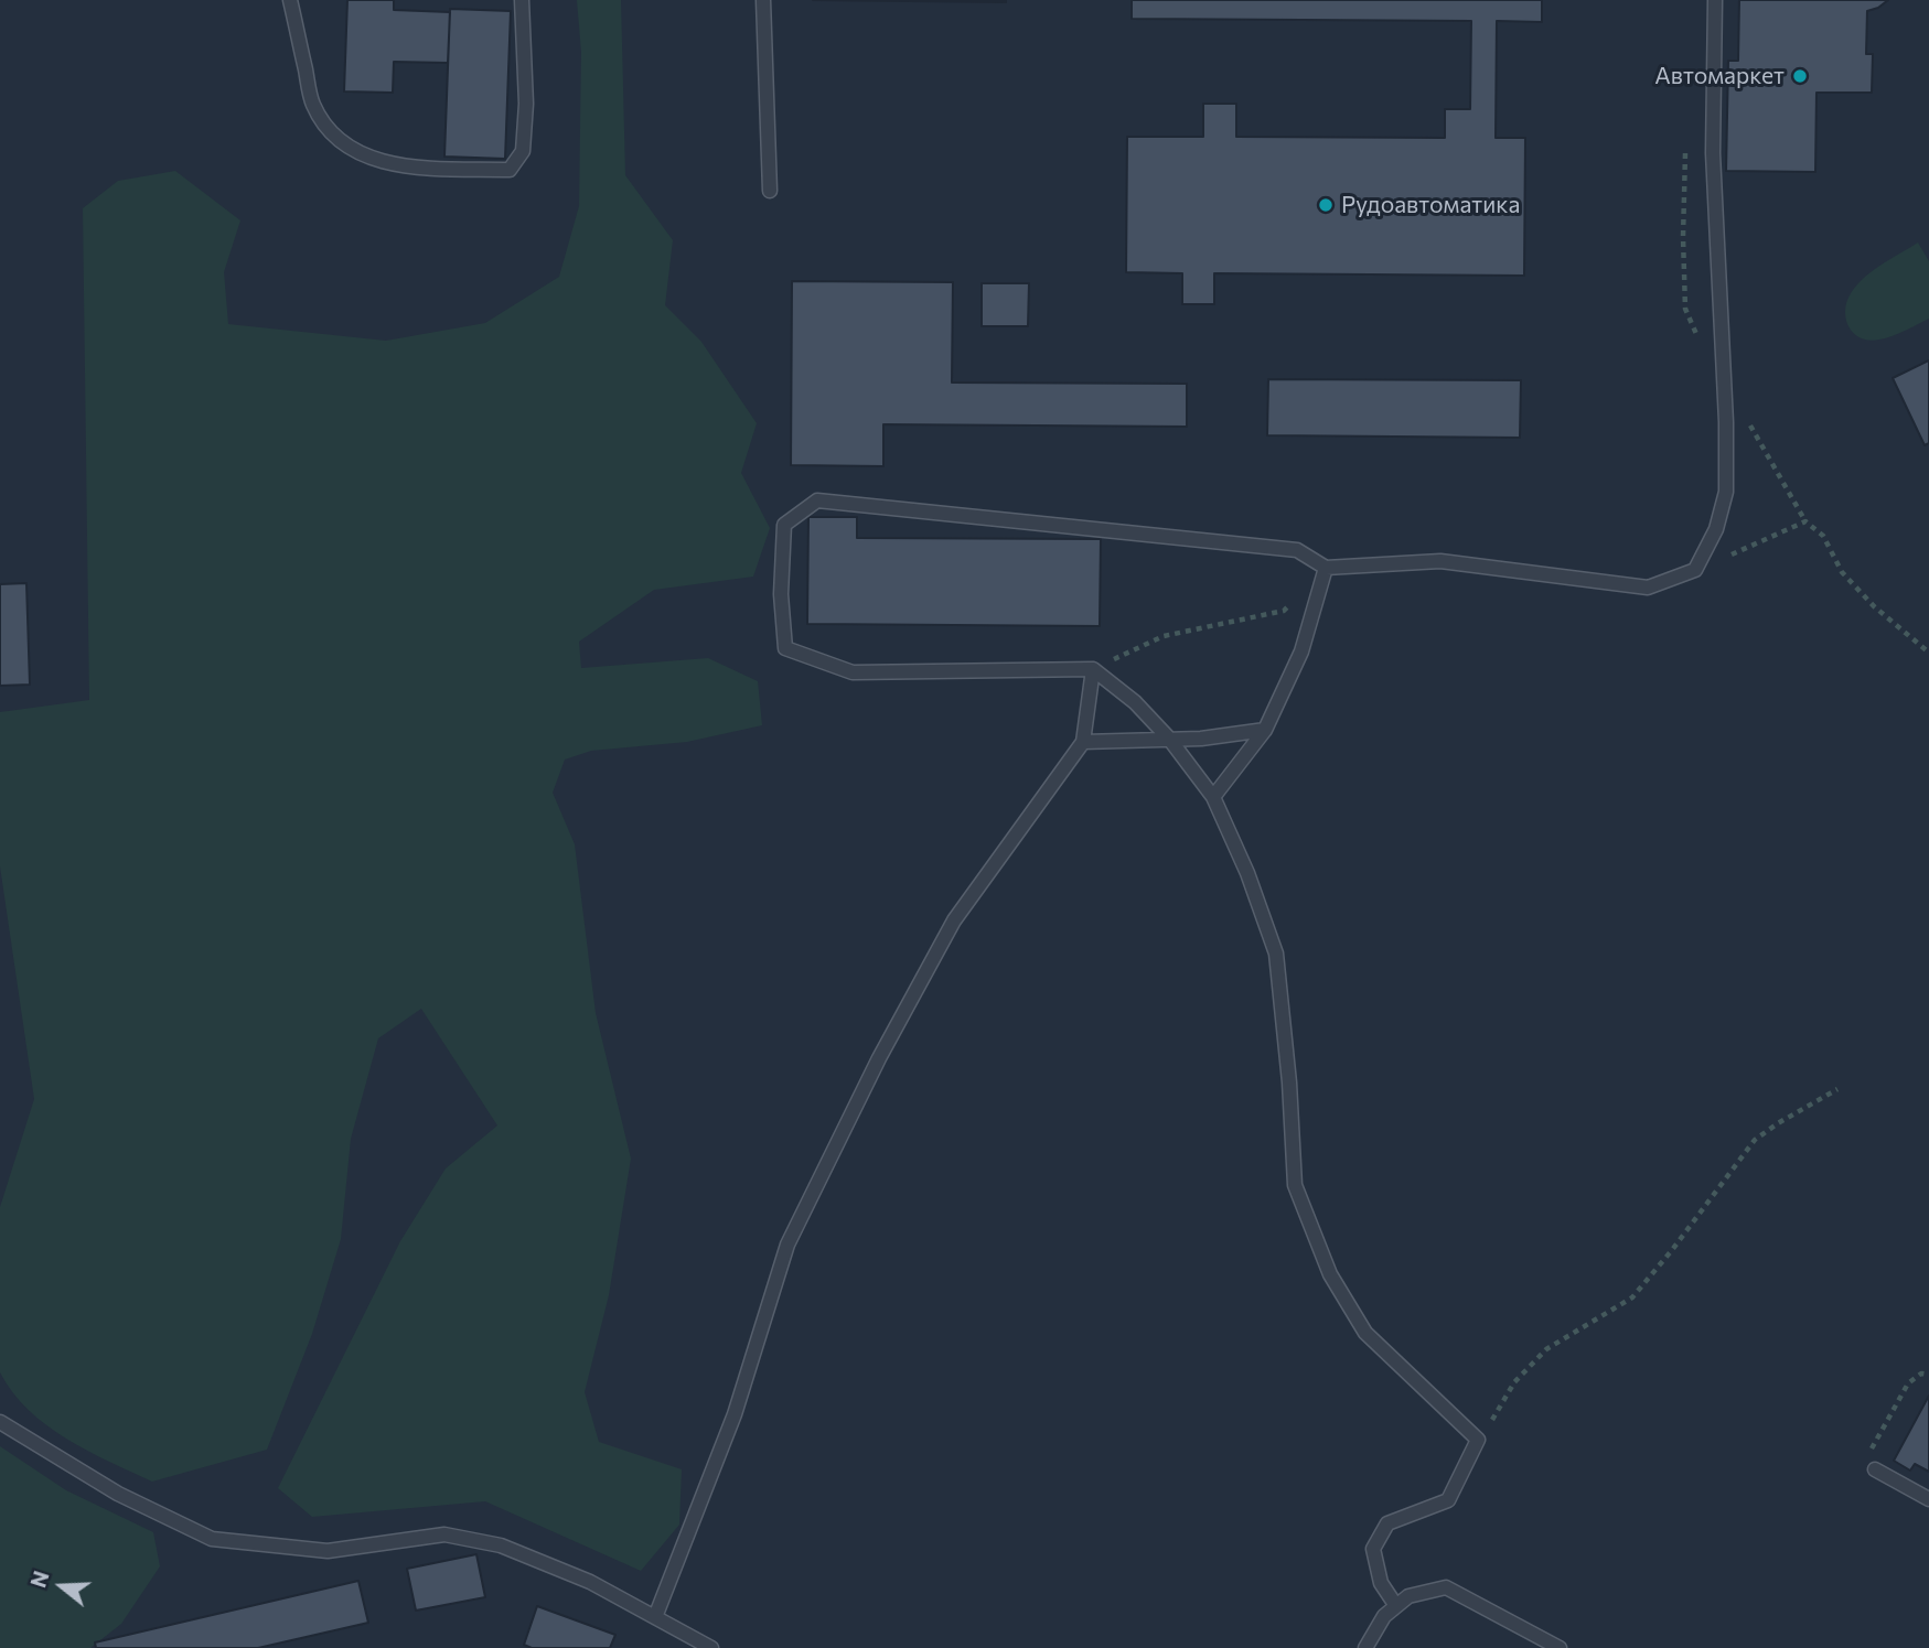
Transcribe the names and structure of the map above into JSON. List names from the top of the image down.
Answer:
{
  "places": ["Автомаркет", "Рудоавтоматика"],
  "north": "left"
}
